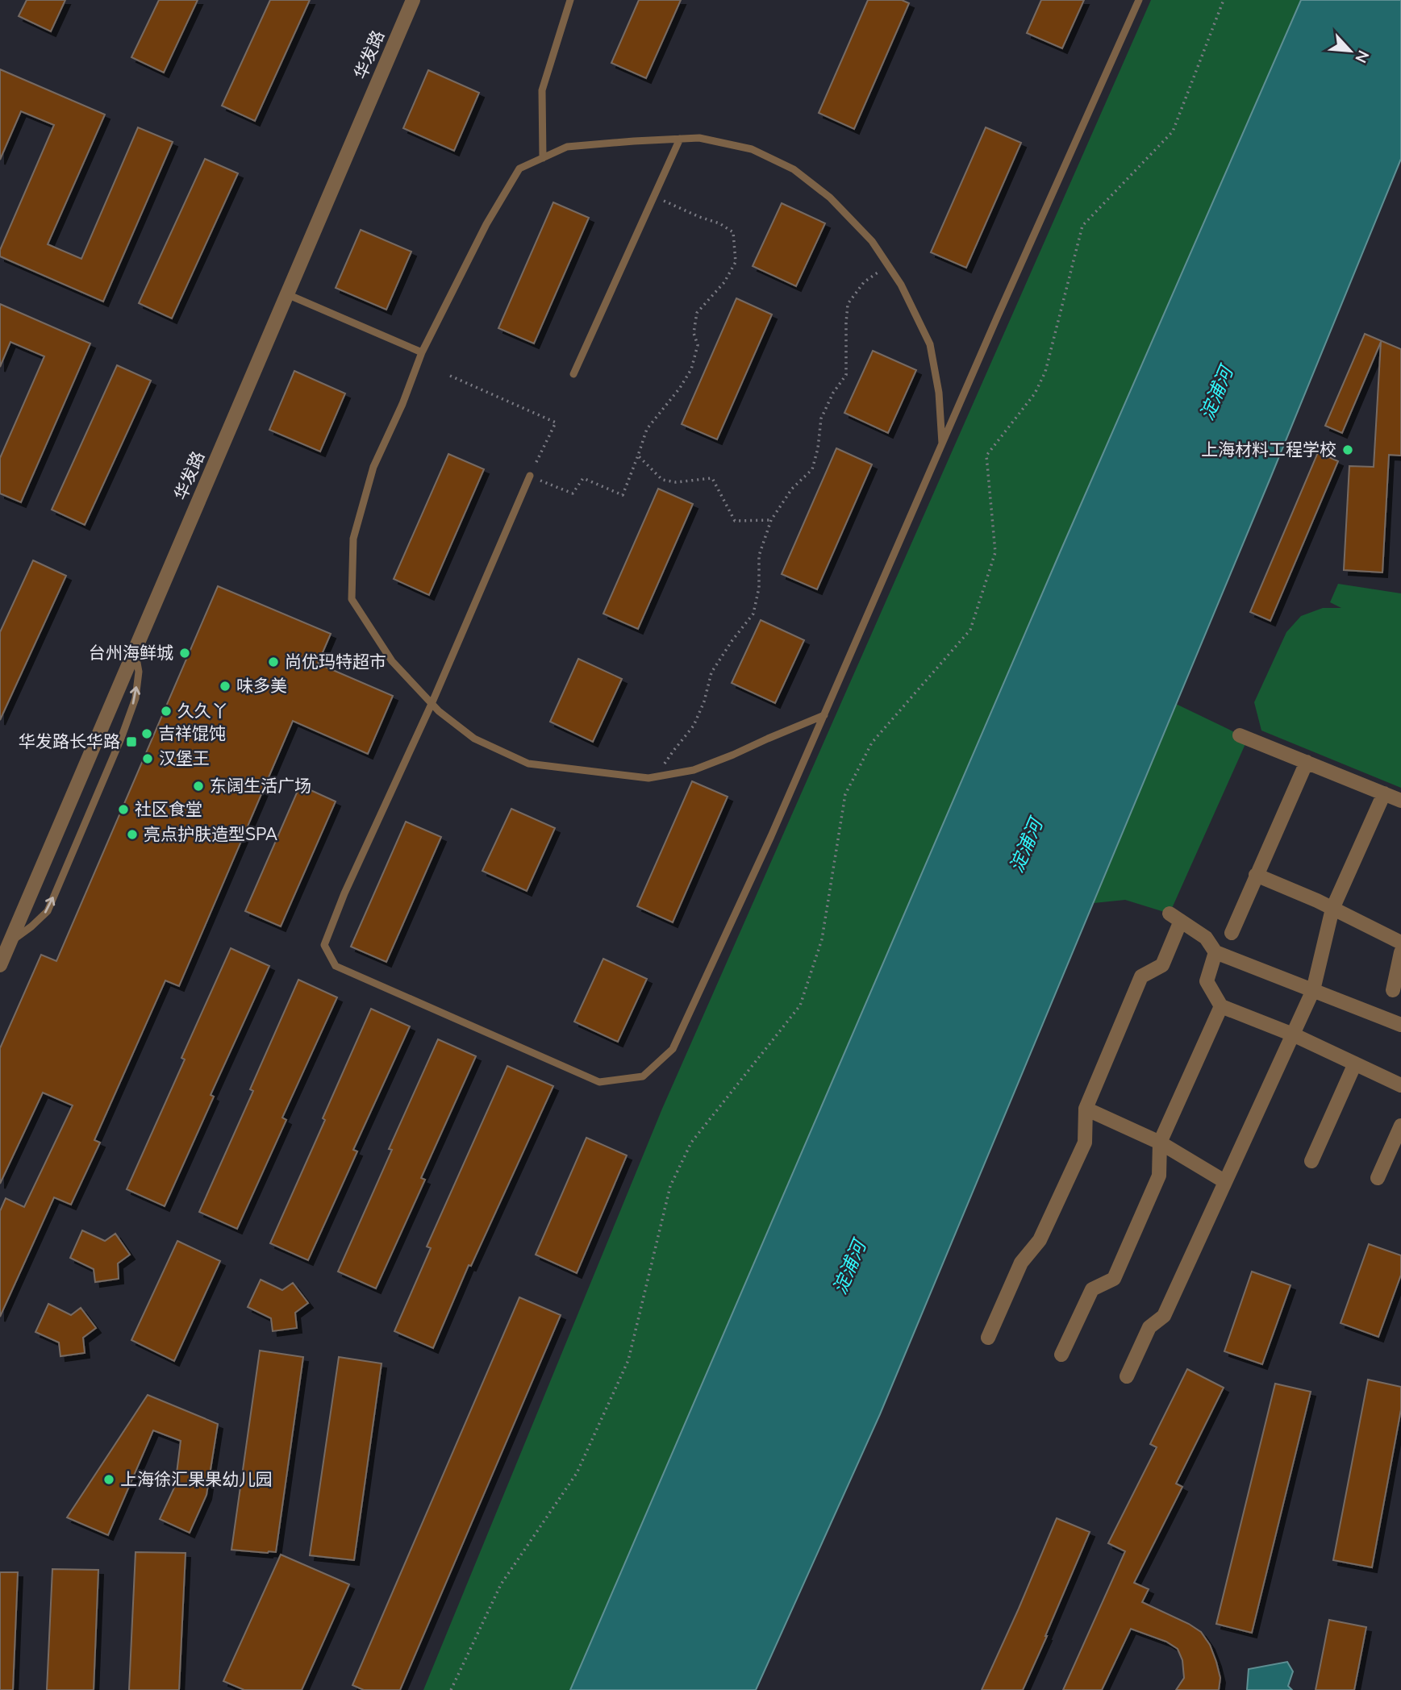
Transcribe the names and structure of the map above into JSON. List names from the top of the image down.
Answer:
{
  "streets": {
    "street": ["华发路"]
  },
  "water": ["淀浦河"],
  "places": {
    "other": [
      "上海材料工程学校",
      "台州海鲜城",
      "尚优玛特超市",
      "味多美",
      "久久丫",
      "吉祥馄饨",
      "汉堡王",
      "东阔生活广场",
      "社区食堂",
      "亮点护肤造型SPA",
      "上海徐汇果果幼儿园"
    ],
    "transit": ["华发路长华路"]
  },
  "north": "bottom right"
}
